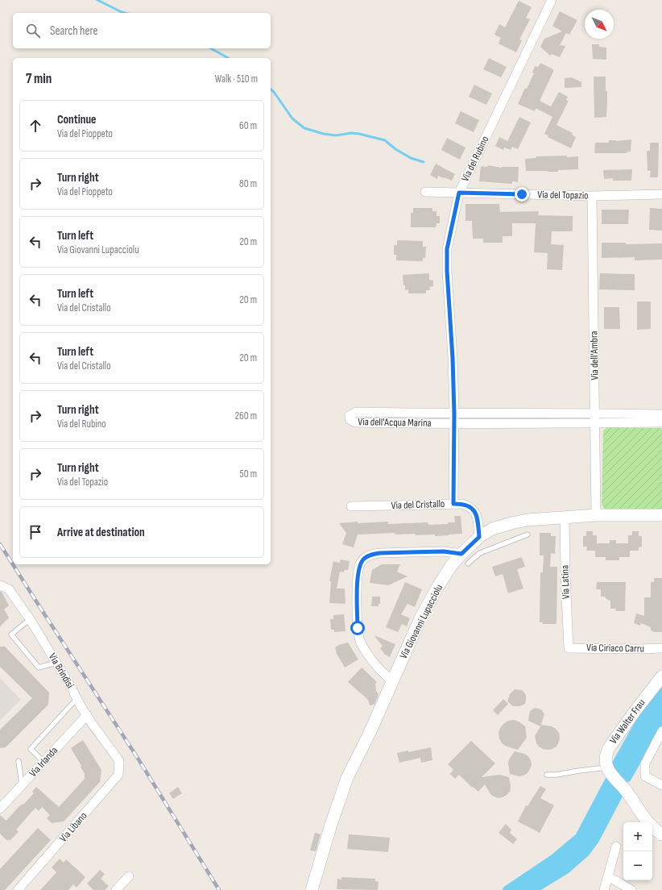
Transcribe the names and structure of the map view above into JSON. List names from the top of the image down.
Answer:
{
  "streets": {
    "street": [
      "Via del Rubino",
      "Via del Topazio",
      "Via dell'Ambra",
      "Via dell'Acqua Marina",
      "Via del Cristallo",
      "Via Latina",
      "Via Giovanni Lupacciolu",
      "Via Ciriaco Carru",
      "Via Brindisi",
      "Via Walter Frau",
      "Via Irlanda",
      "Via Libano"
    ]
  },
  "crossings": [
    ["Via del Rubino", "Via del Topazio"],
    ["Via del Rubino", "Via dell'Acqua Marina"],
    ["Via del Rubino", "Via del Cristallo"],
    ["Via del Topazio", "Via dell'Ambra"],
    ["Via dell'Ambra", "Via dell'Acqua Marina"],
    ["Via dell'Ambra", "Via Giovanni Lupacciolu"],
    ["Via del Cristallo", "Via Giovanni Lupacciolu"],
    ["Via Latina", "Via Giovanni Lupacciolu"],
    ["Via Latina", "Via Ciriaco Carru"],
    ["Via Brindisi", "Via Irlanda"],
    ["Via Brindisi", "Via Libano"]
  ],
  "north": "bottom right",
  "page": {
    "search": "Search here",
    "heading": ["7 min", "Walk · 510 m"],
    "list": [
      ["Continue", "Via del Pioppeto", "60 m"],
      ["Turn right", "Via del Pioppeto", "80 m"],
      ["Turn left", "Via Giovanni Lupacciolu", "20 m"],
      ["Turn left", "Via del Cristallo", "20 m"],
      ["Turn left", "Via del Cristallo", "20 m"],
      ["Turn right", "Via del Rubino", "260 m"],
      ["Turn right", "Via del Topazio", "50 m"],
      "Arrive at destination"
    ],
    "map_buttons": ["+", "−"]
  }
}
